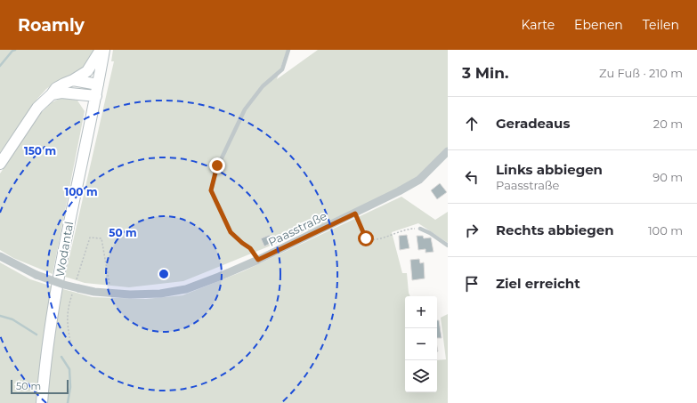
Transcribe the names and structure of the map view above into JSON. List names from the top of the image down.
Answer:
{
  "streets": {
    "main road": ["Wodantal"],
    "street": ["Paasstraße"]
  },
  "scale_bar": "50 m",
  "page": {
    "header": "Roamly",
    "nav": ["Karte", "Ebenen", "Teilen"],
    "heading": ["3 Min.", "Zu Fuß · 210 m"],
    "list": [
      ["Geradeaus", "20 m"],
      ["Links abbiegen", "Paasstraße", "90 m"],
      ["Rechts abbiegen", "100 m"],
      "Ziel erreicht"
    ],
    "map_buttons": ["+", "−"],
    "scale": "50 m"
  },
  "rings": ["150 m", "100 m", "50 m"]
}
